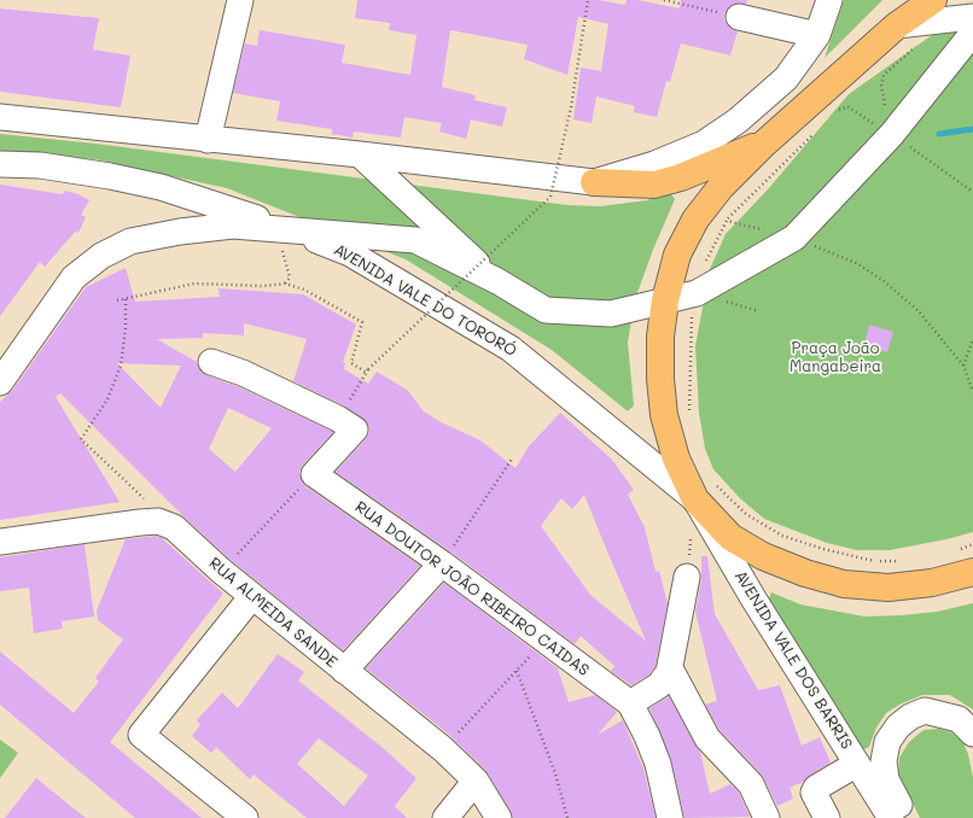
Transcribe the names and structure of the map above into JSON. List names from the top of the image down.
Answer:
{
  "streets": {
    "street": [
      "AVENIDA VALE DO TORORÓ",
      "RUA DOUTOR JOÃO RIBEIRO CAIDAS",
      "RUA ALMEIDA SANDE",
      "AVENIDA VALE DOS BARRIS"
    ]
  },
  "crossings": [
    ["AVENIDA VALE DO TORORÓ", "AVENIDA VALE DOS BARRIS"]
  ],
  "parks": ["Praça João Mangabeira"]
}
